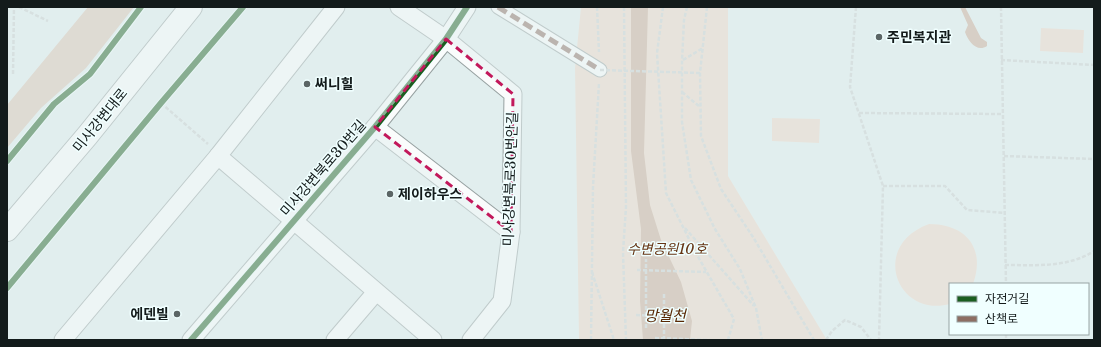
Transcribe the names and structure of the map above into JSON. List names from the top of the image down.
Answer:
{
  "streets": {
    "main road": ["미사강변대로"],
    "street": ["미사강변북로30번길", "미사강변북로30번안길"]
  },
  "crossings": [
    ["미사강변북로30번길", "미사강변북로30번안길"]
  ],
  "water": ["망월천"],
  "parks": ["수변공원10호"],
  "places": [
    "주민복지관",
    "써니힐",
    "제이하우스",
    "에덴빌"
  ],
  "legend": ["자전거길", "산책로"]
}
